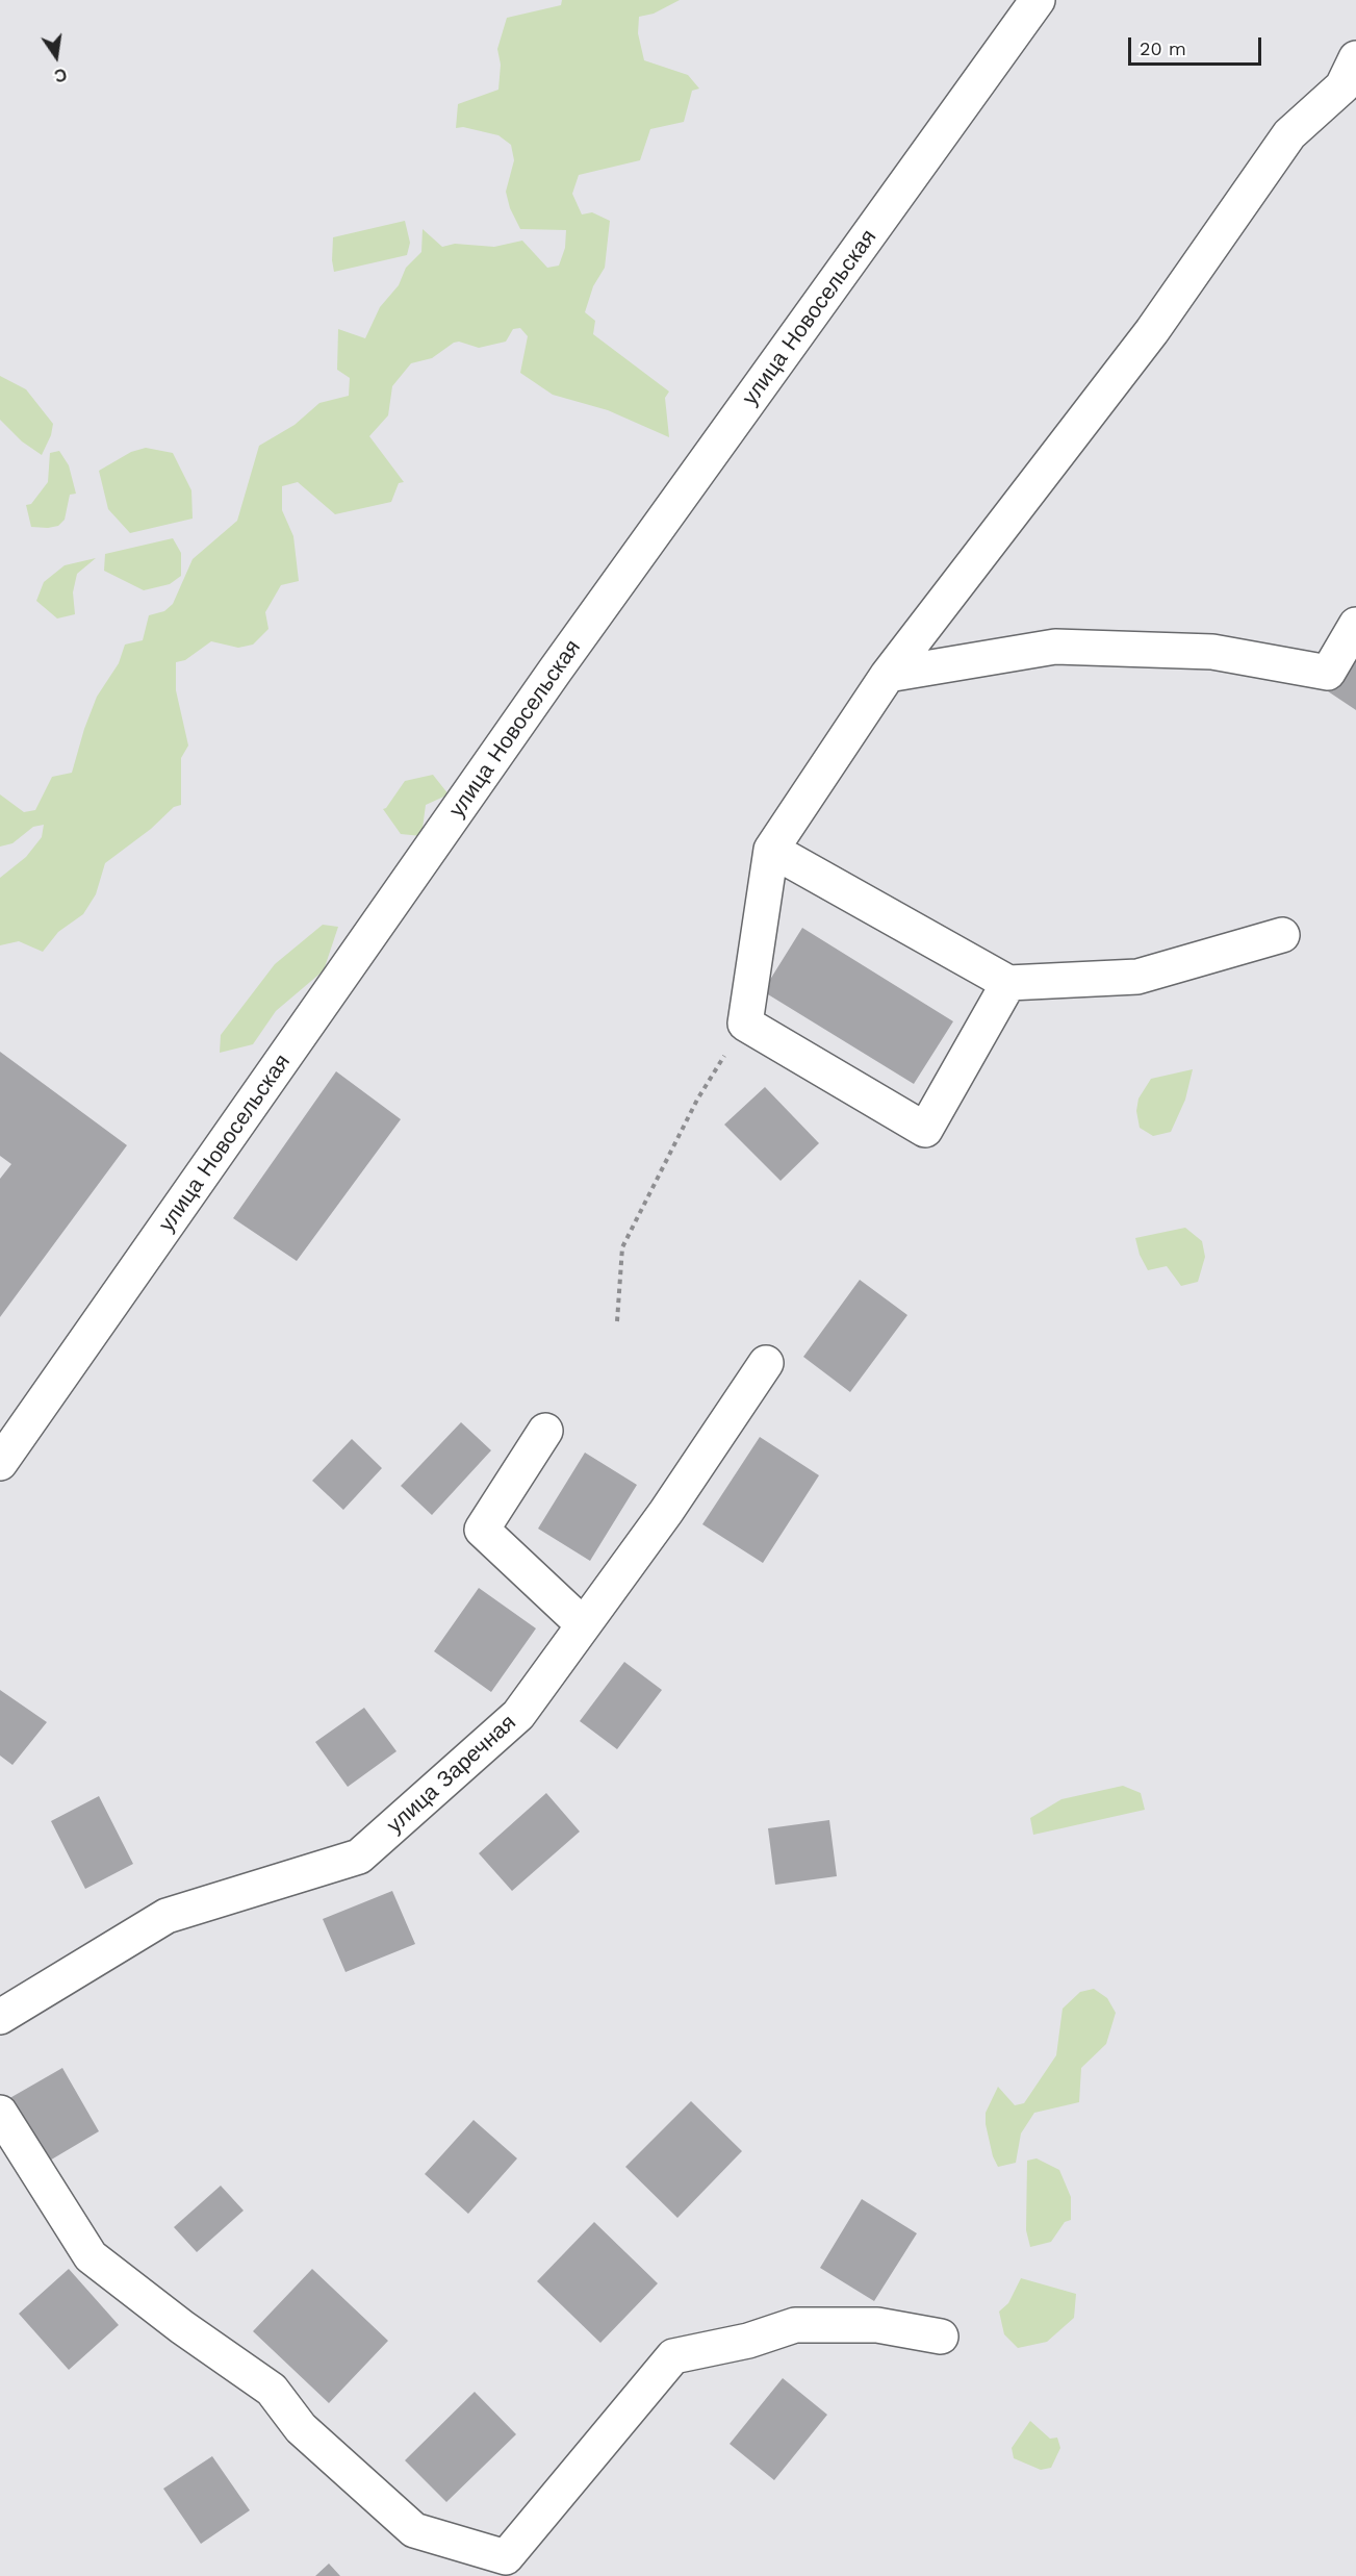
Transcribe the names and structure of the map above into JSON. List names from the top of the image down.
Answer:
{
  "streets": {
    "street": ["улица Новосельская", "улица Заречная"]
  },
  "scale_bar": "20 m",
  "north": "bottom"
}
